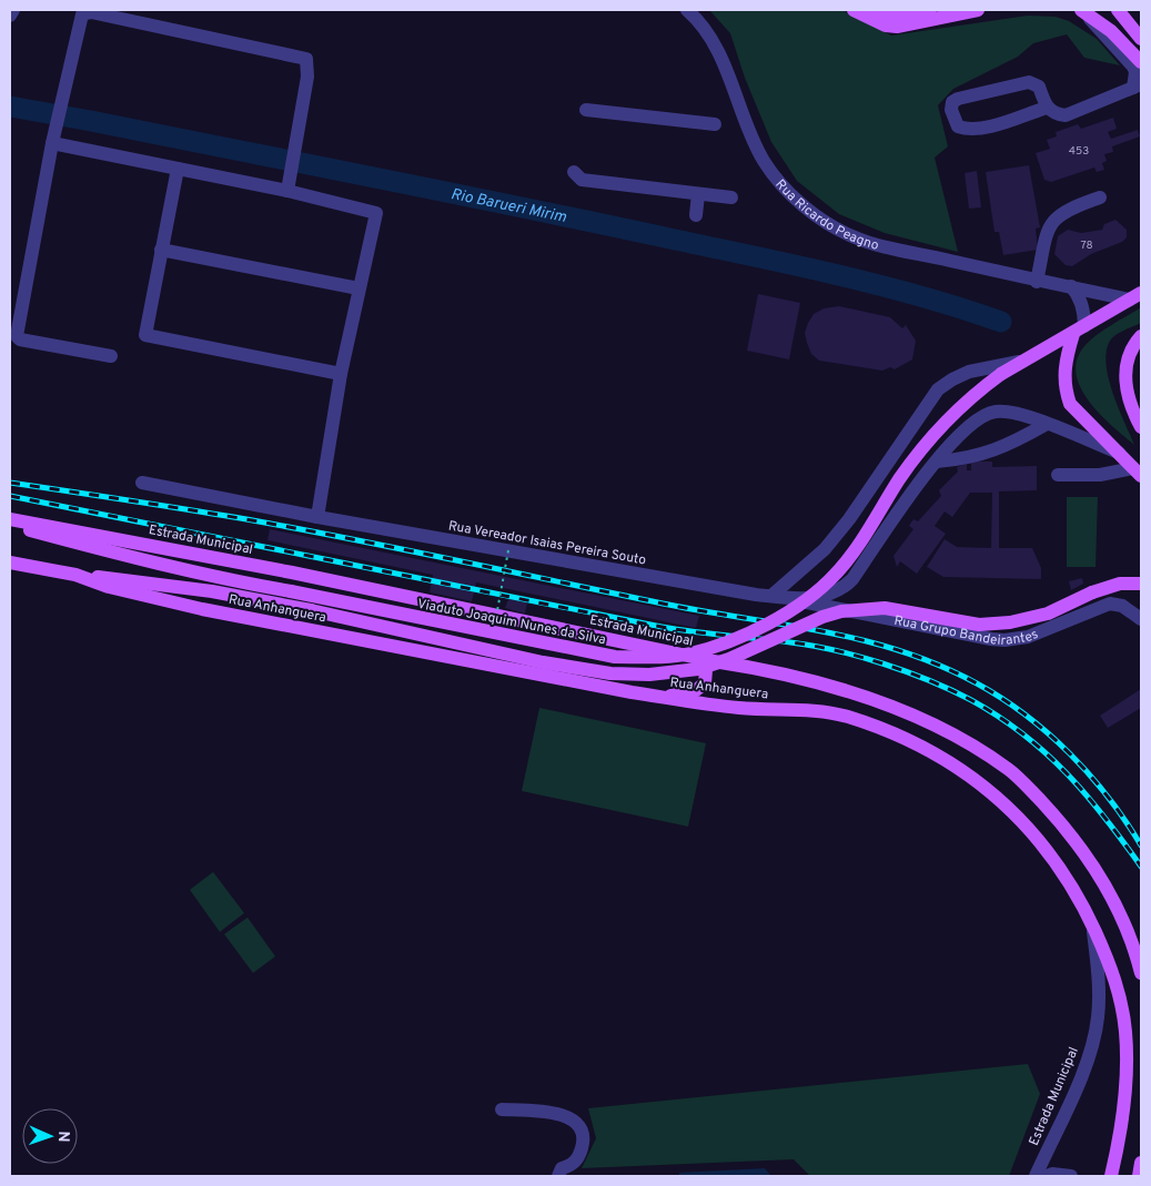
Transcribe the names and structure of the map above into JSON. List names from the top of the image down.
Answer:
{
  "streets": {
    "main road": ["Estrada Municipal", "Rua Anhanguera", "Viaduto Joaquim Nunes da Silva"],
    "street": ["Rua Ricardo Peagno", "Rua Vereador Isaias Pereira Souto", "Rua Grupo Bandeirantes"]
  },
  "crossings": [
    ["Estrada Municipal", "Rua Anhanguera"],
    ["Estrada Municipal", "Viaduto Joaquim Nunes da Silva"],
    ["Rua Vereador Isaias Pereira Souto", "Rua Grupo Bandeirantes"]
  ],
  "water": ["Rio Barueri Mirim"],
  "house_numbers": ["453", "78"],
  "north": "right"
}
